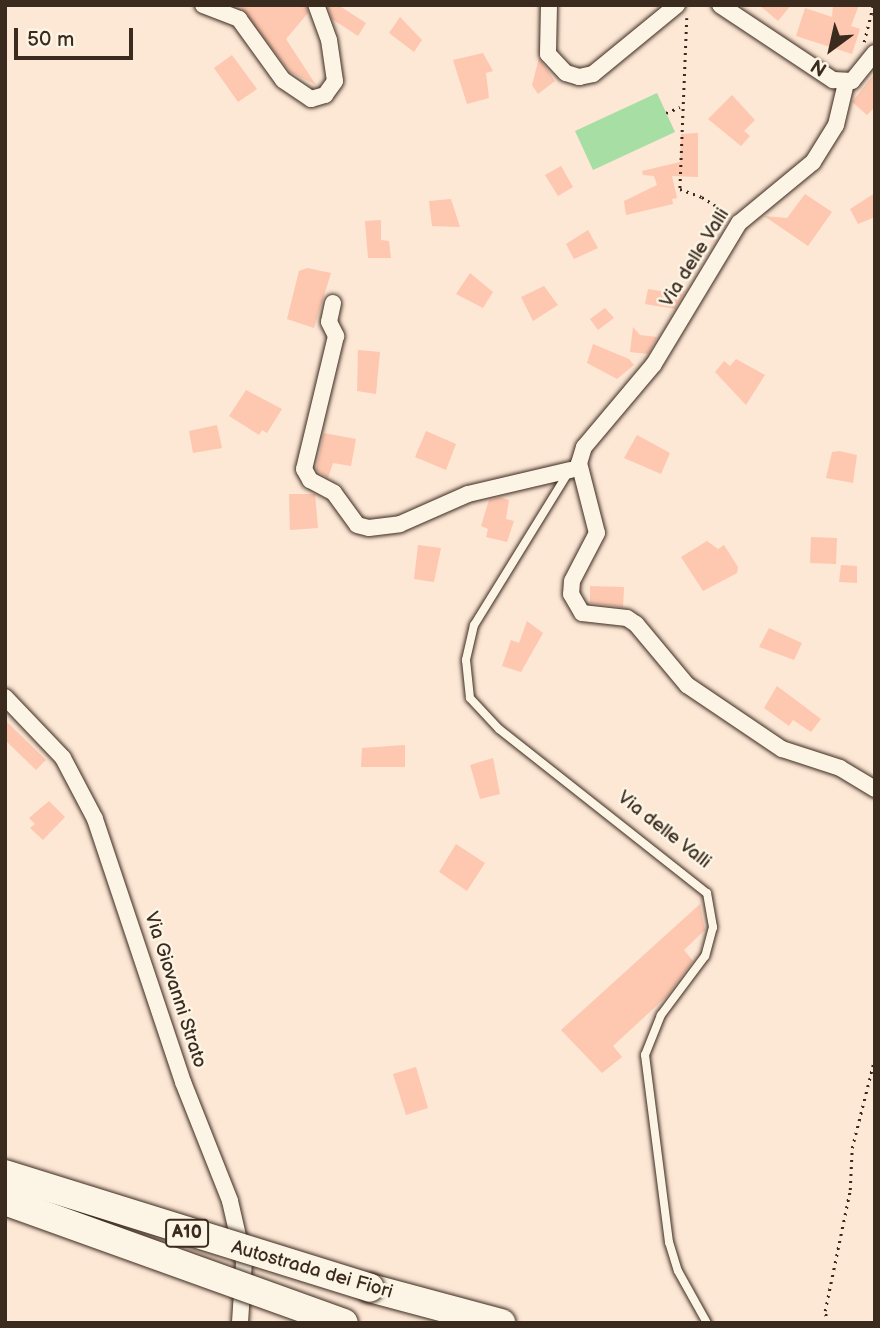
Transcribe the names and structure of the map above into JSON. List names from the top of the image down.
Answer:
{
  "streets": {
    "highway": ["A10", "Autostrada dei Fiori"],
    "street": ["Via delle Valli", "Via Giovanni Strato"]
  },
  "scale_bar": "50 m",
  "north": "bottom left"
}
